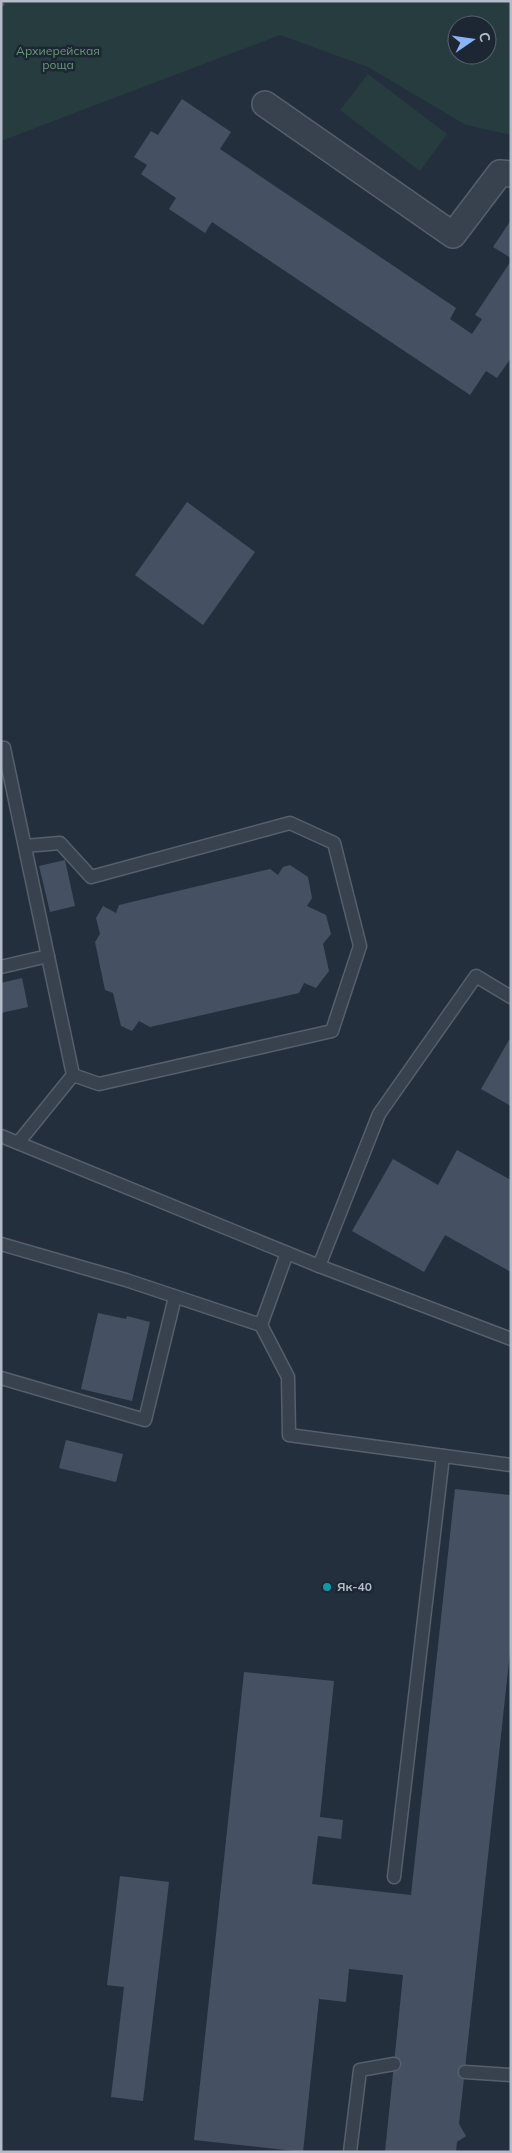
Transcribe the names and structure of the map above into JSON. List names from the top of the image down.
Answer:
{
  "parks": ["Архиерейская роща"],
  "places": ["Як-40"],
  "north": "right"
}
